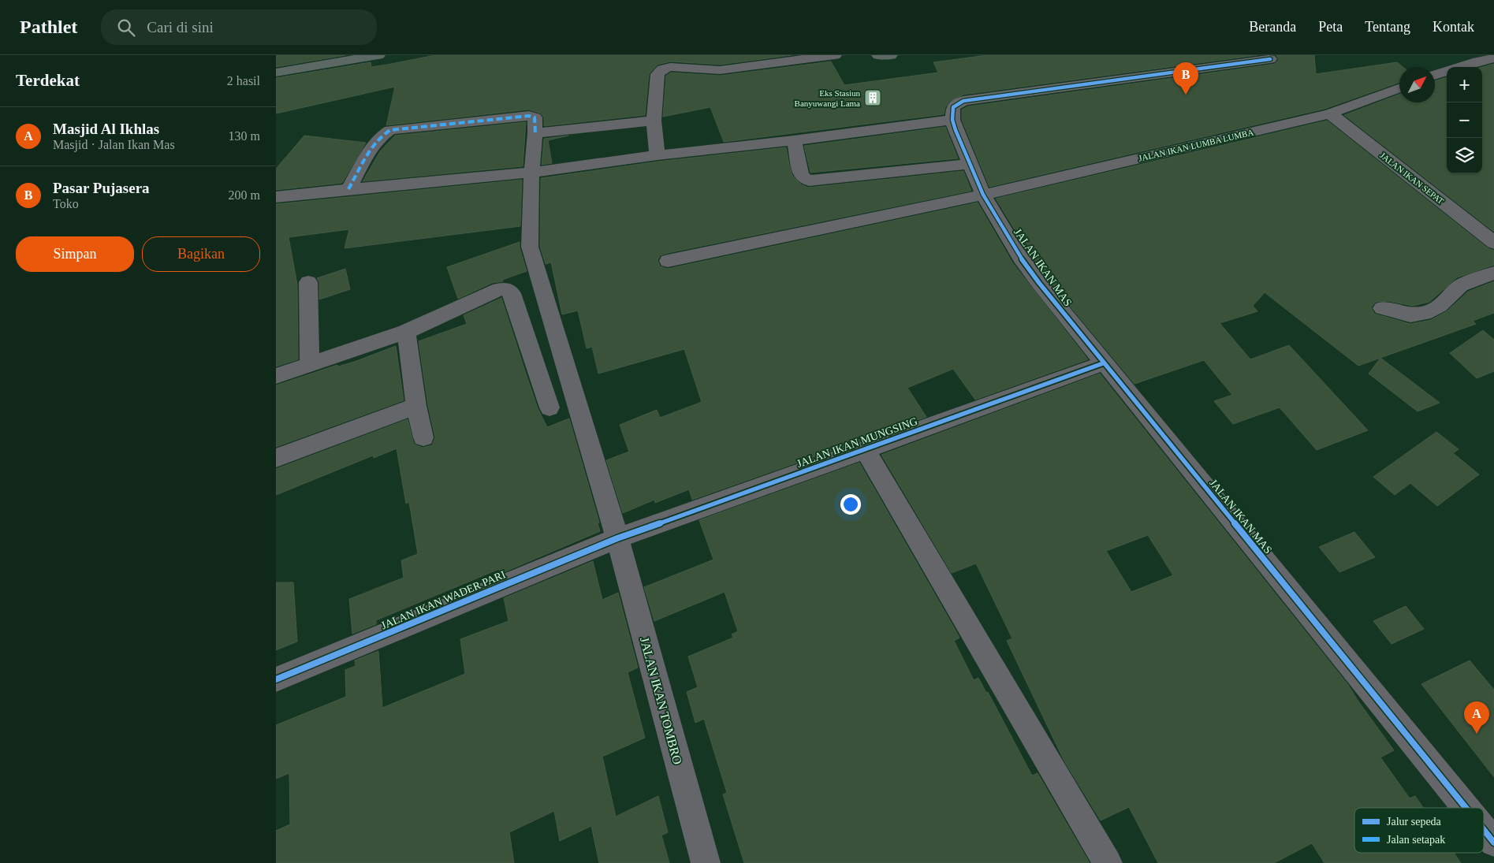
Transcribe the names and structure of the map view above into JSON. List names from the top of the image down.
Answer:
{
  "streets": {
    "street": [
      "JALAN IKAN LUMBA LUMBA",
      "JALAN IKAN SEPAT",
      "JALAN IKAN MAS",
      "JALAN IKAN MUNGSING",
      "JALAN IKAN WADER PARI",
      "JALAN IKAN TOMBRO"
    ]
  },
  "crossings": [
    ["JALAN IKAN LUMBA LUMBA", "JALAN IKAN SEPAT"],
    ["JALAN IKAN LUMBA LUMBA", "JALAN IKAN MAS"],
    ["JALAN IKAN MAS", "JALAN IKAN MUNGSING"],
    ["JALAN IKAN MUNGSING", "JALAN IKAN WADER PARI"],
    ["JALAN IKAN MUNGSING", "JALAN IKAN TOMBRO"],
    ["JALAN IKAN WADER PARI", "JALAN IKAN TOMBRO"]
  ],
  "places": {
    "building": ["Eks Stasiun Banyuwangi Lama"]
  },
  "legend": ["Jalur sepeda", "Jalan setapak"],
  "north": "top right",
  "page": {
    "header": "Pathlet",
    "search": "Cari di sini",
    "nav": [
      "Beranda",
      "Peta",
      "Tentang",
      "Kontak"
    ],
    "heading": ["Terdekat", "2 hasil"],
    "pins": ["B", "A"],
    "map_buttons": ["+", "−"],
    "list": [
      {
        "mark": "A",
        "name": "Masjid Al Ikhlas",
        "note": "Masjid · Jalan Ikan Mas",
        "value": "130 m"
      },
      {
        "mark": "B",
        "name": "Pasar Pujasera",
        "note": "Toko",
        "value": "200 m"
      }
    ],
    "buttons": ["Simpan", "Bagikan"]
  }
}
